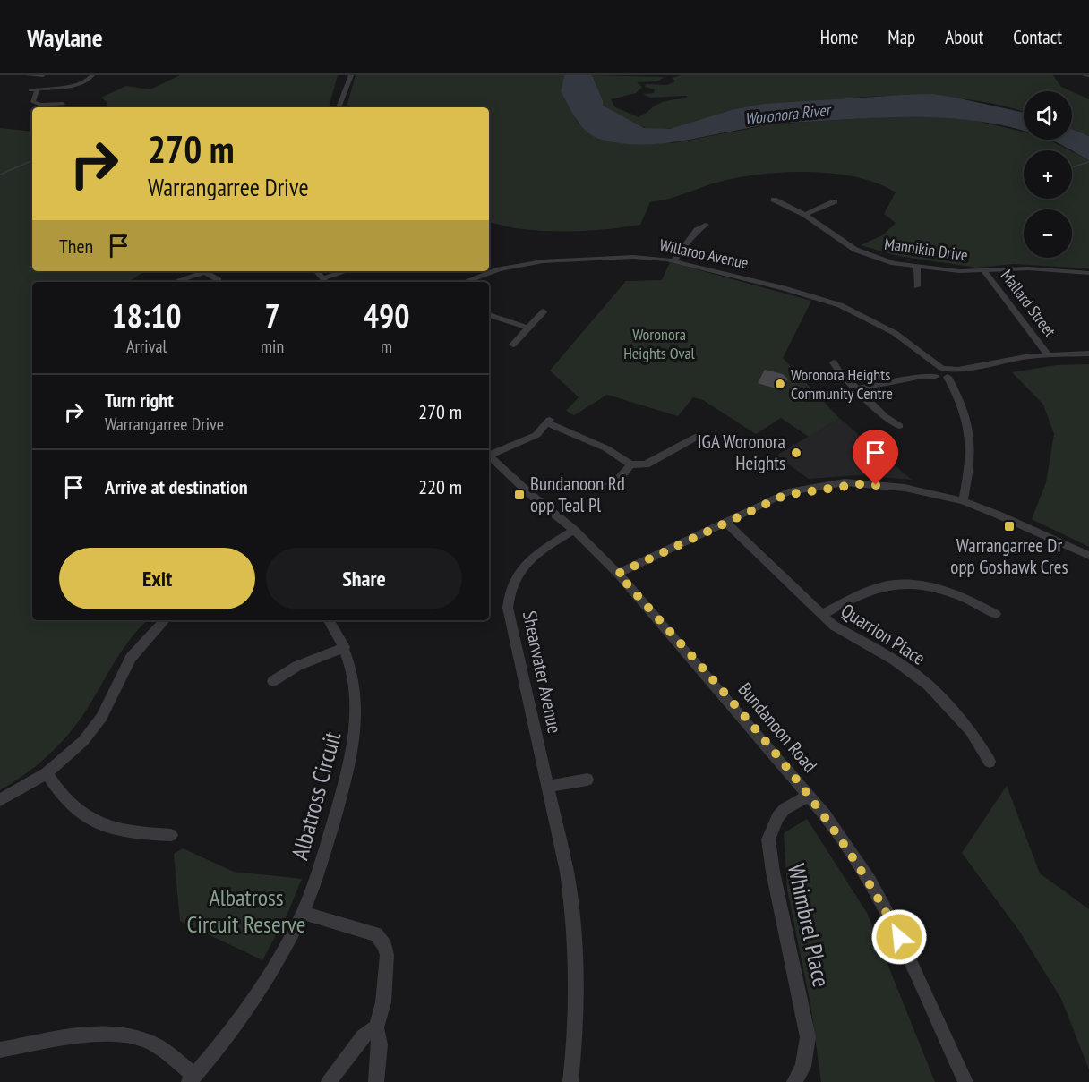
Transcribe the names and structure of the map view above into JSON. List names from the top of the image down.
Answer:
{
  "streets": {
    "street": [
      "Mannikin Drive",
      "Willaroo Avenue",
      "Mallard Street",
      "Quarrion Place",
      "Shearwater Avenue",
      "Bundanoon Road",
      "Albatross Circuit",
      "Whimbrel Place"
    ]
  },
  "crossings": [
    ["Mannikin Drive", "Mallard Street"],
    ["Shearwater Avenue", "Bundanoon Road"],
    ["Bundanoon Road", "Whimbrel Place"]
  ],
  "water": ["Woronora River"],
  "parks": ["Woronora Heights Oval", "Albatross Circuit Reserve"],
  "places": {
    "other": ["Woronora Heights Community Centre", "IGA Woronora Heights"],
    "transit": ["Bundanoon Rd opp Teal Pl", "Warrangarree Dr opp Goshawk Cres"]
  },
  "page": {
    "header": "Waylane",
    "nav": [
      "Home",
      "Map",
      "About",
      "Contact"
    ],
    "map_buttons": ["+", "−"],
    "turn": ["270 m", "Warrangarree Drive"],
    "then": "Then",
    "eta": [
      "18:10",
      "Arrival",
      "7",
      "min",
      "490",
      "m"
    ],
    "list": [
      {
        "name": "Turn right",
        "note": "Warrangarree Drive",
        "value": "270 m"
      },
      {
        "name": "Arrive at destination",
        "value": "220 m"
      }
    ],
    "buttons": ["Exit", "Share"]
  }
}
